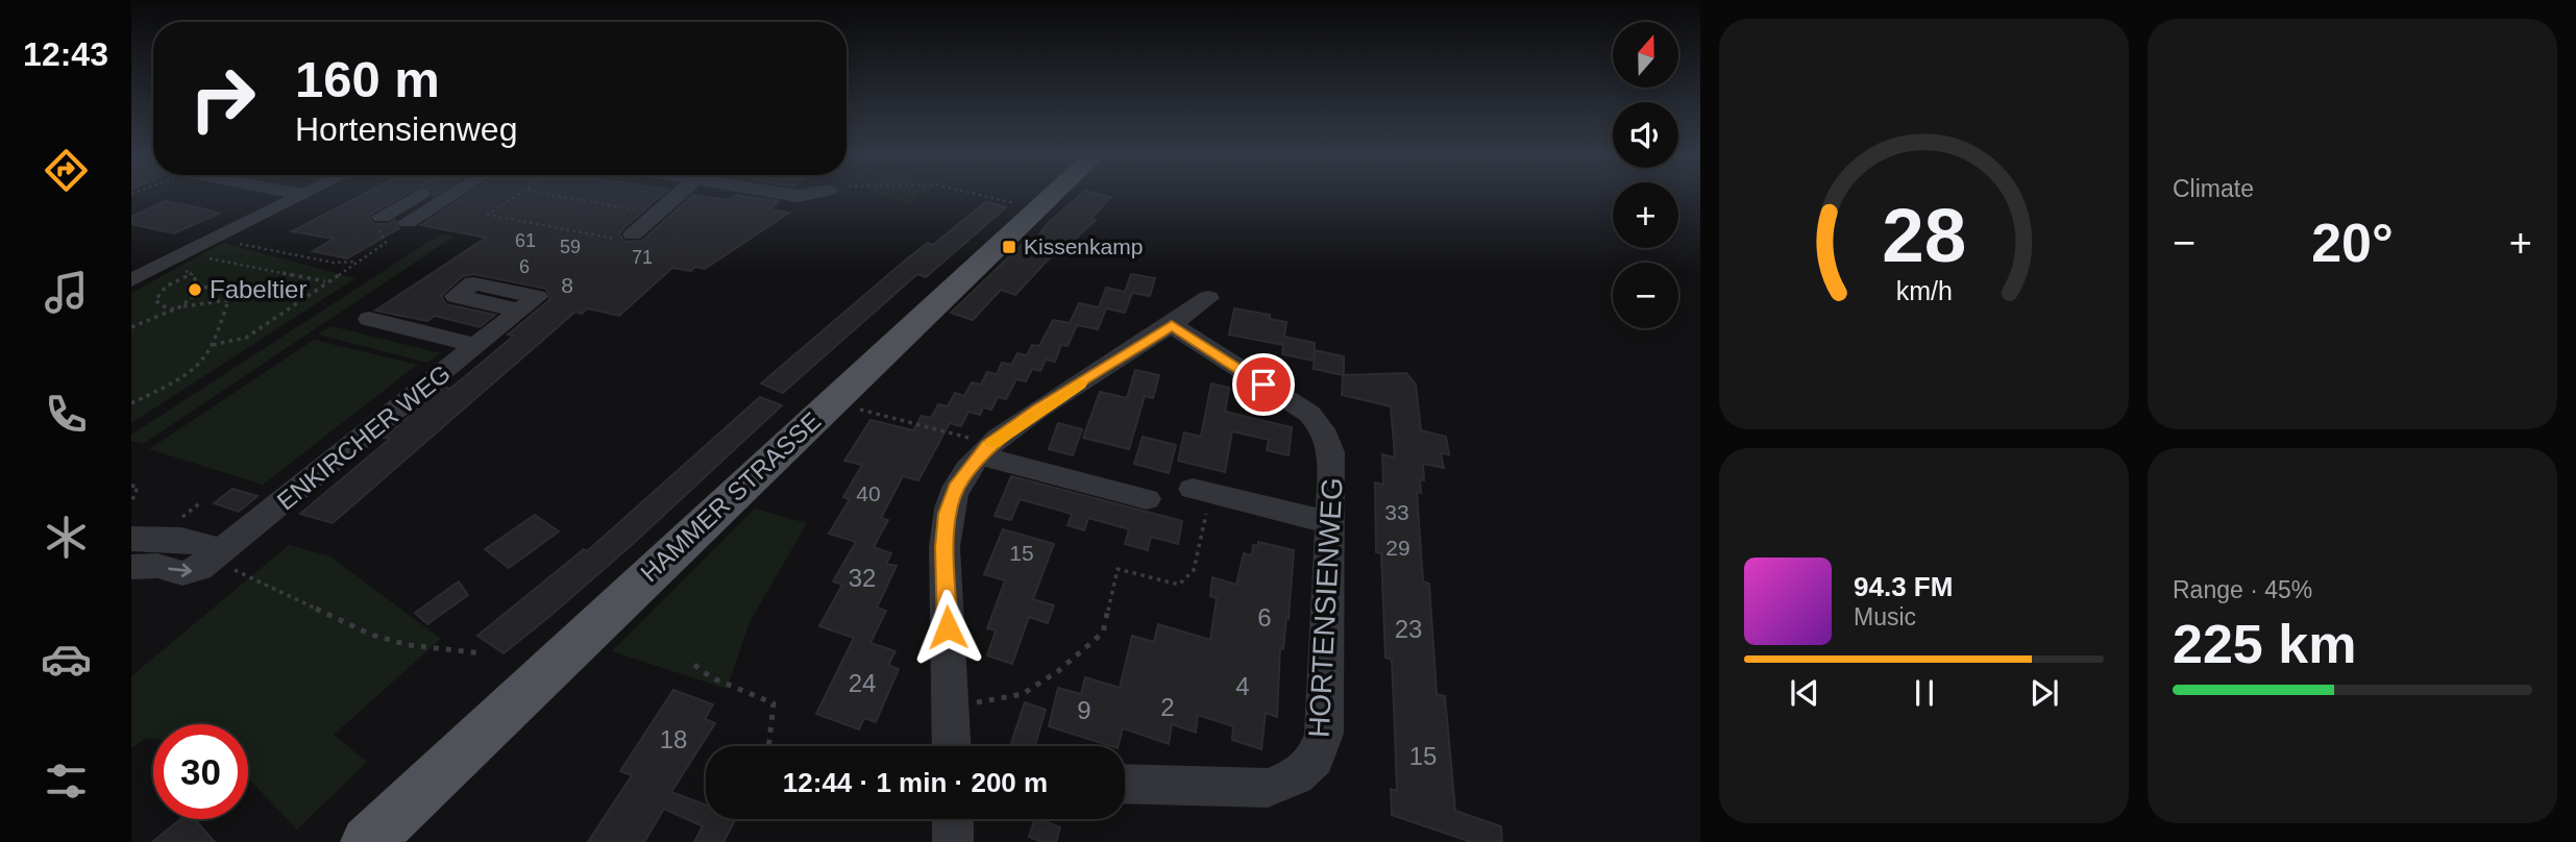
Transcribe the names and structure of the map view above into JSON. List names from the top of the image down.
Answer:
{
  "streets": {
    "main road": ["HAMMER STRASSE"],
    "street": ["ENKIRCHER WEG", "HORTENSIENWEG"]
  },
  "places": {
    "transit": ["Kissenkamp"],
    "other": ["Fabeltier"]
  },
  "house_numbers": [
    "61",
    "59",
    "71",
    "6",
    "8",
    "40",
    "33",
    "29",
    "15",
    "32",
    "6",
    "23",
    "24",
    "4",
    "2",
    "9",
    "18",
    "15"
  ],
  "north": "top",
  "page": {
    "tabs": "12:43",
    "tile": [
      "Climate",
      ["Range · 45%", "225 km"]
    ],
    "map_buttons": ["+", "−"],
    "turn": ["160 m", "Hortensienweg"],
    "heat": ["−", "20°", "+"],
    "song": ["94.3 FM", "Music"],
    "limit": "30",
    "trip": "12:44 · 1 min · 200 m",
    "gauge": ["28", "km/h"]
  }
}
